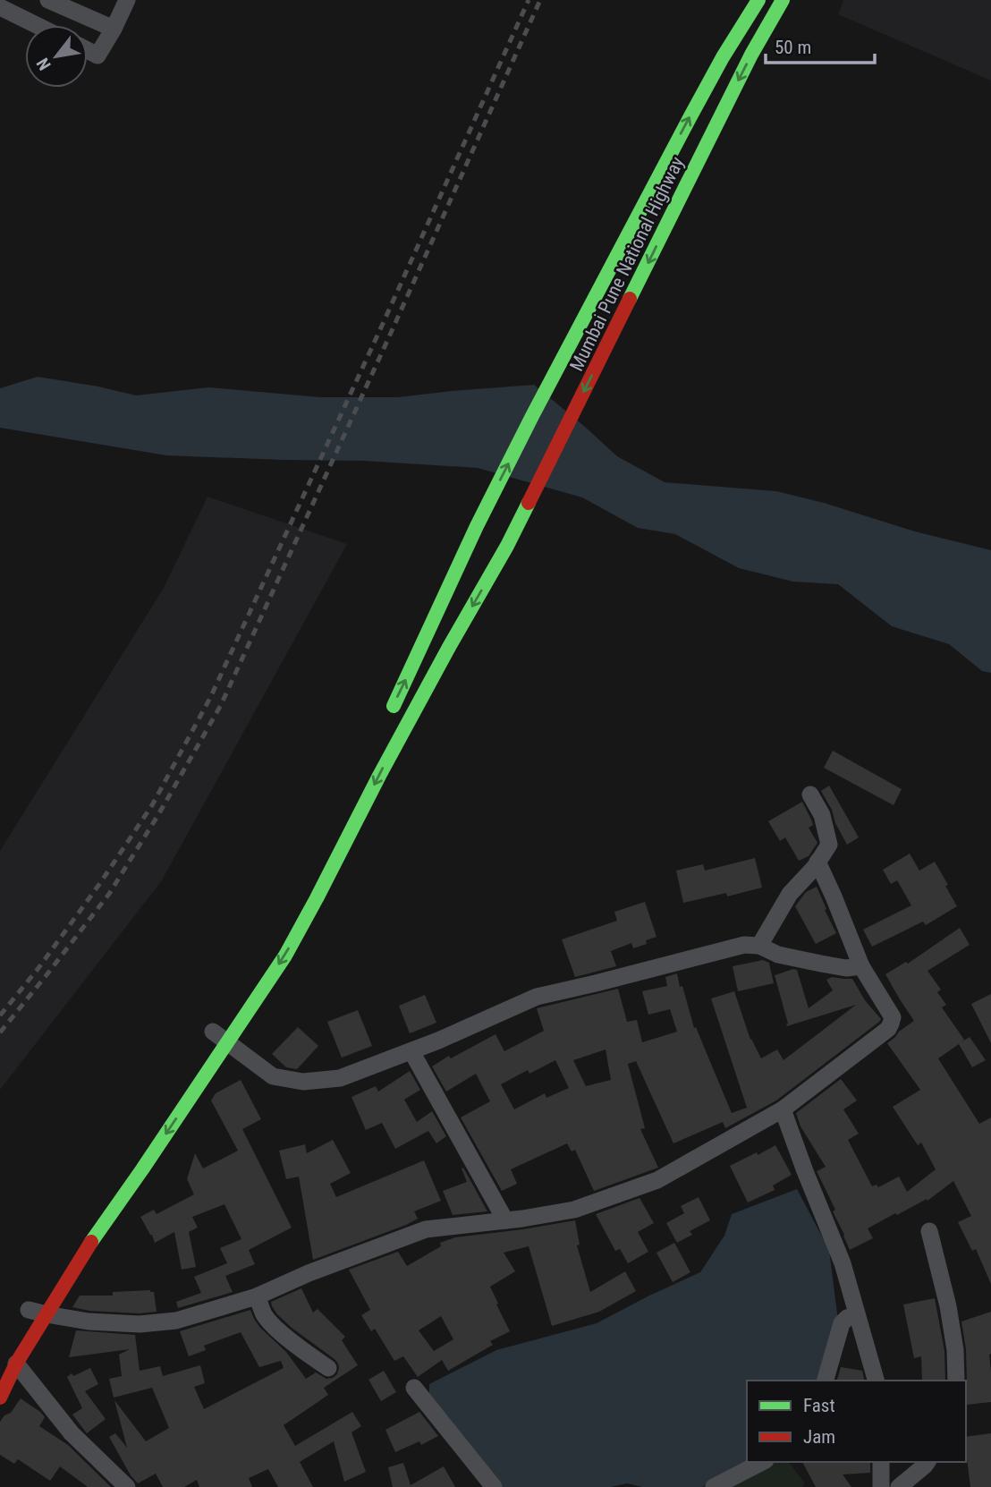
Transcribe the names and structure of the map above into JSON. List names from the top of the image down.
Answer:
{
  "streets": {
    "highway": ["Mumbai Pune National Highway"]
  },
  "legend": ["Fast", "Jam"],
  "scale_bar": "50 m",
  "north": "bottom left"
}
